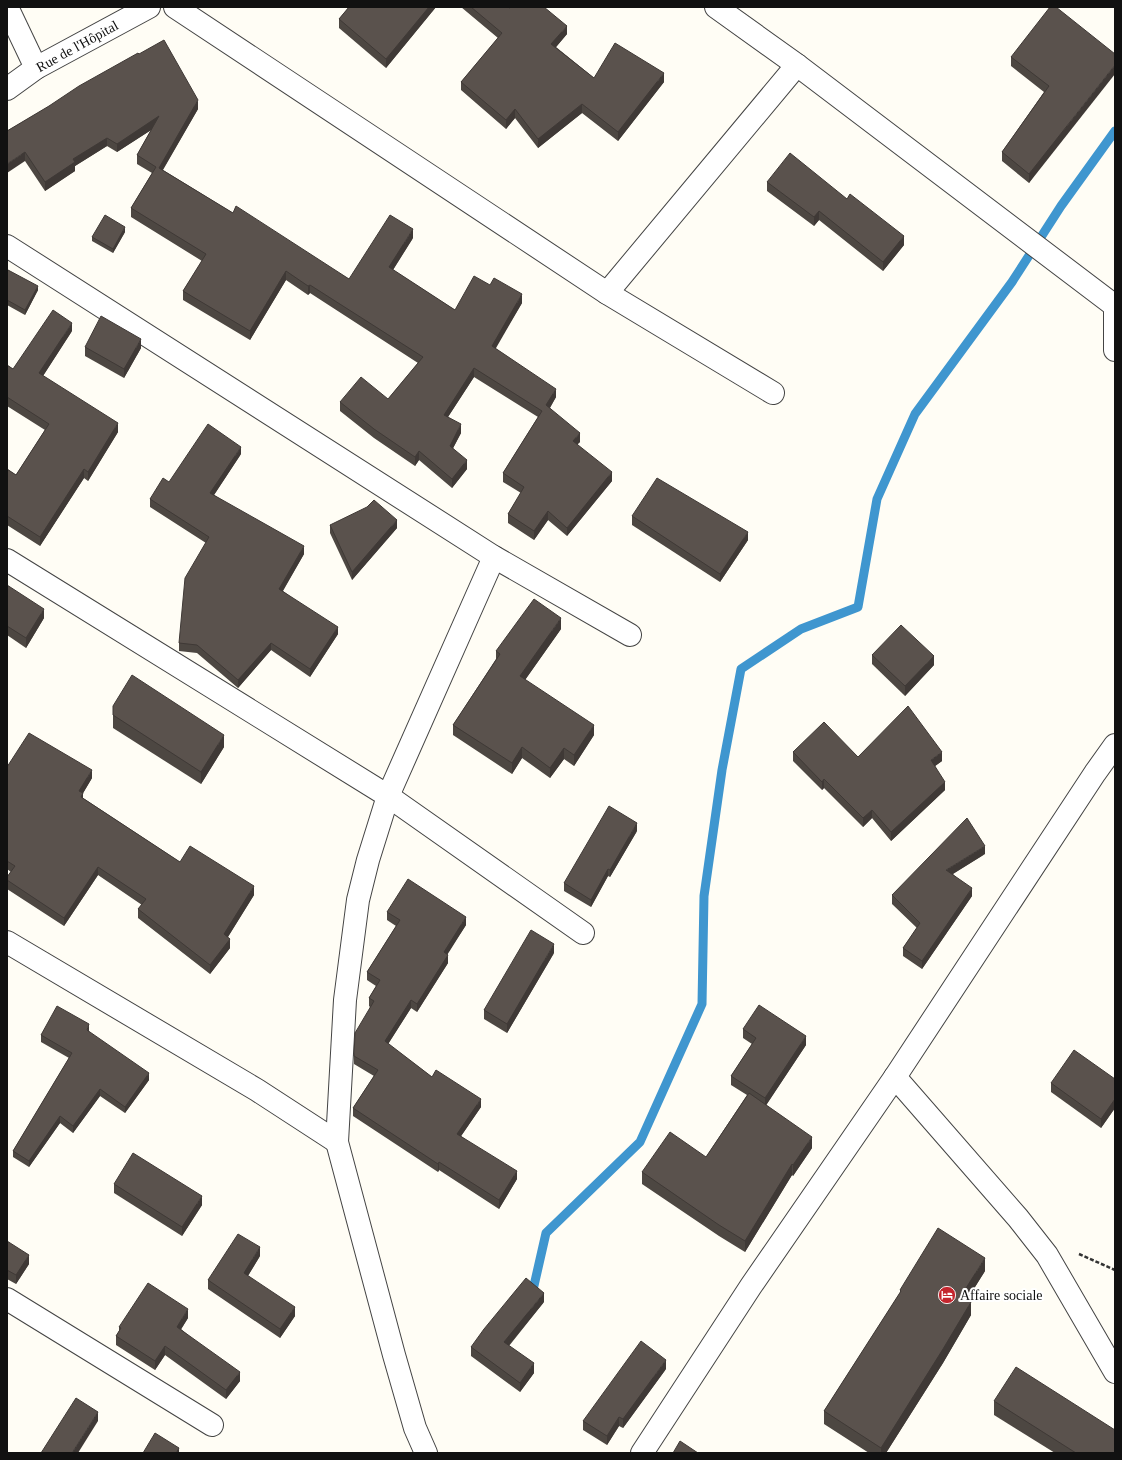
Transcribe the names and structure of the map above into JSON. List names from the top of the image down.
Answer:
{
  "streets": {
    "street": ["Rue de l'Hôpital"]
  },
  "places": {
    "hotel": ["Affaire sociale"]
  }
}
